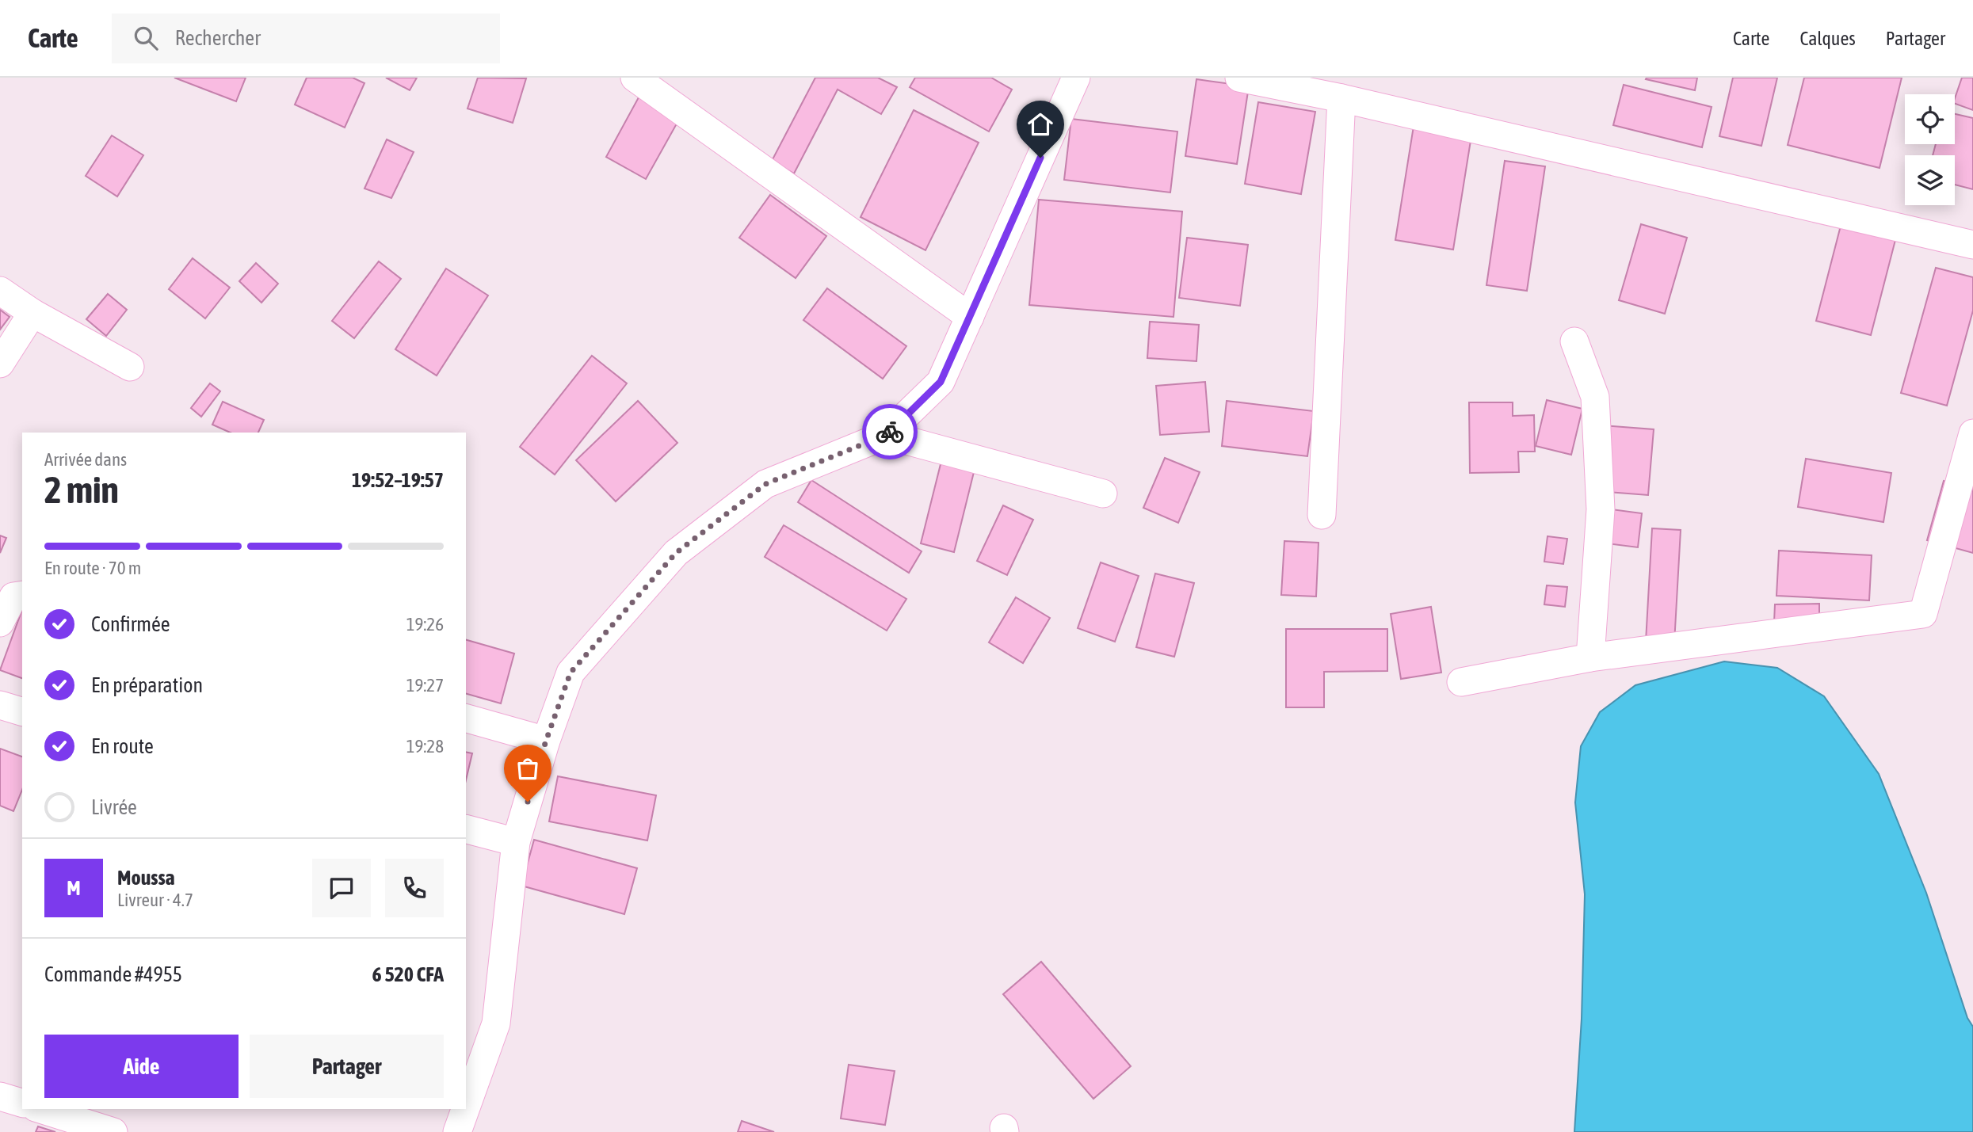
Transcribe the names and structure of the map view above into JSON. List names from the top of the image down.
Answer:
{
  "page": {
    "header": "Carte",
    "search": "Rechercher",
    "nav": ["Carte", "Calques", "Partager"],
    "heading": ["2 min", "Arrivée dans", "19:52–19:57"],
    "panel": [
      "Moussa",
      "Livreur · 4.7",
      "Commande #4955",
      "6 520 CFA"
    ],
    "bar": "En route · 70 m",
    "list": [
      ["Confirmée", "19:26"],
      ["En préparation", "19:27"],
      ["En route", "19:28"],
      "Livrée"
    ],
    "round": "M",
    "buttons": ["Aide", "Partager"]
  }
}
